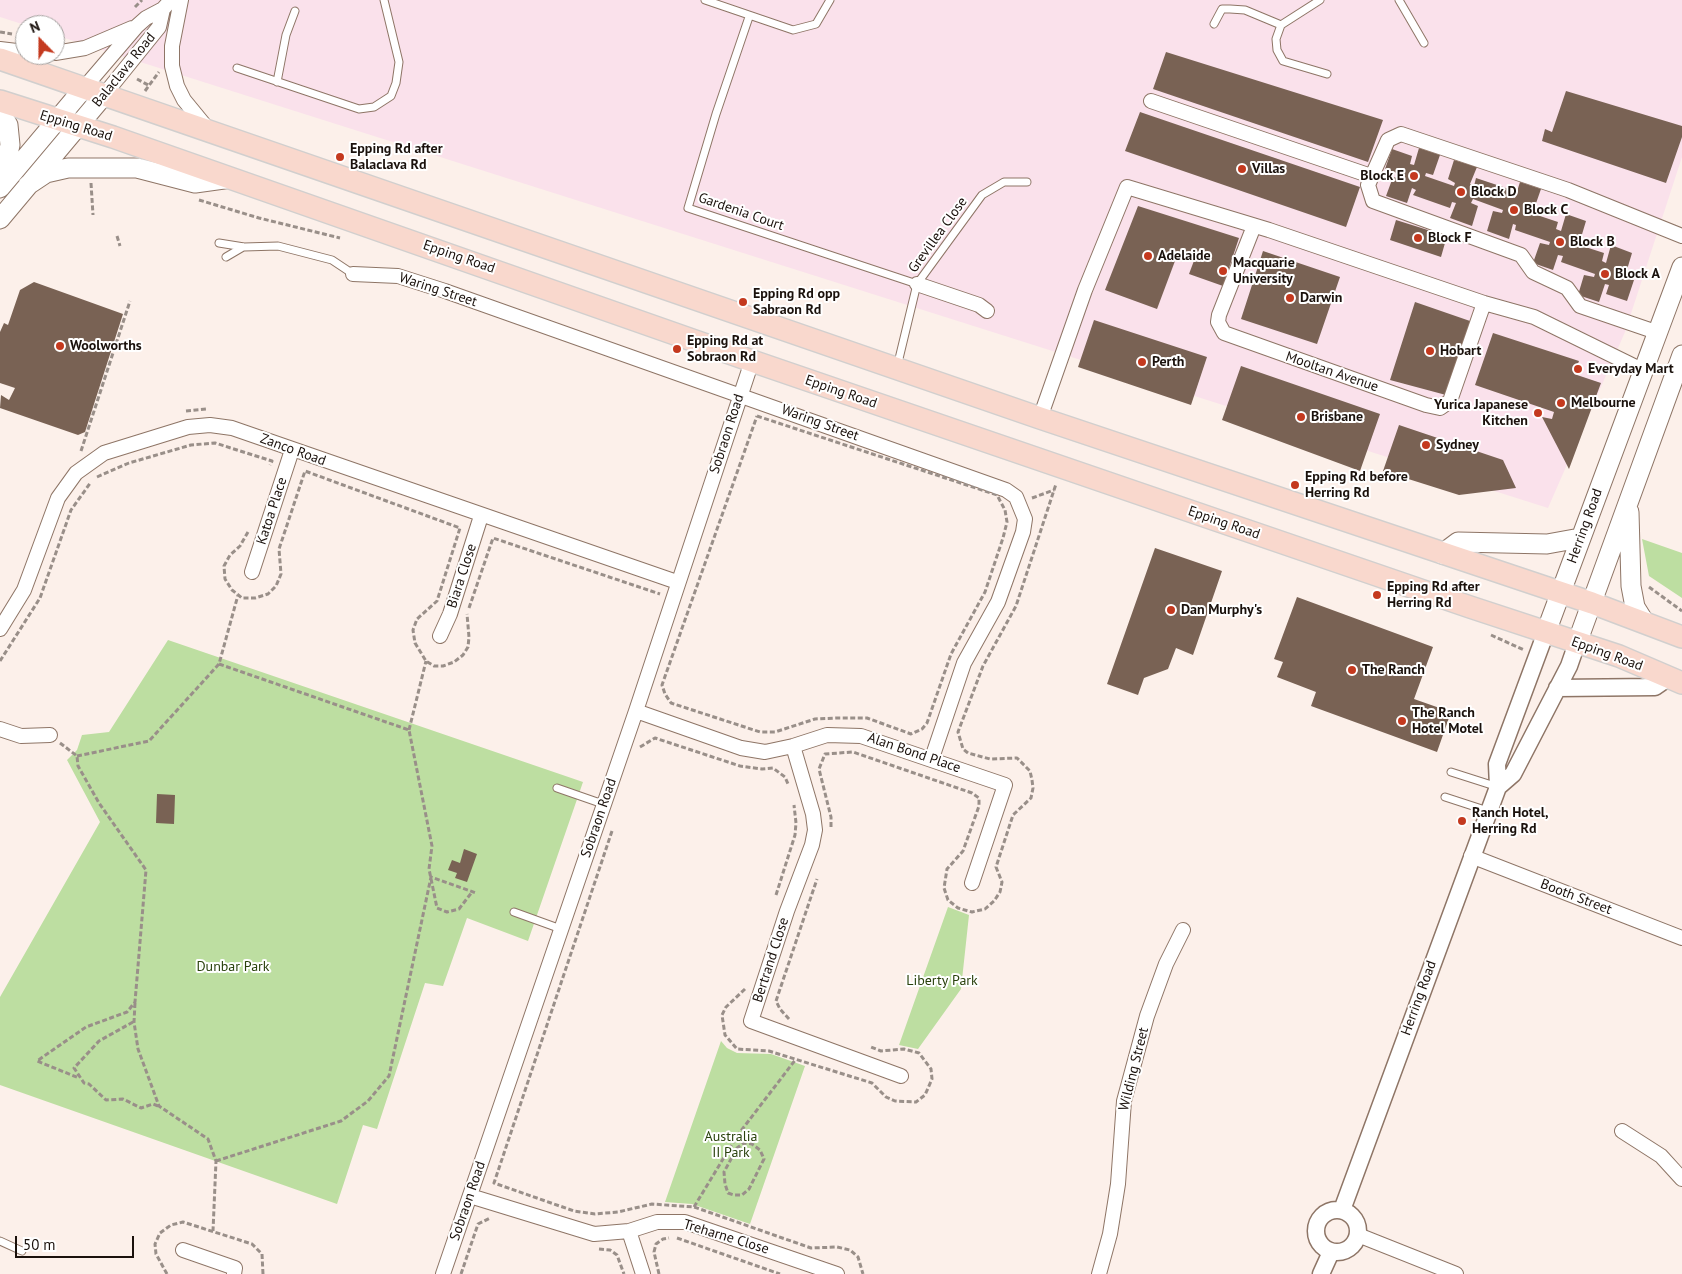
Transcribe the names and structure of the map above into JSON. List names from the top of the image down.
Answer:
{
  "streets": {
    "main road": ["Balaclava Road", "Epping Road", "Herring Road"],
    "street": [
      "Waring Street",
      "Mooltan Avenue",
      "Sobraon Road",
      "Zanco Road",
      "Katoa Place",
      "Biara Close",
      "Alan Bond Place",
      "Booth Street",
      "Bertrand Close",
      "Wilding Street",
      "Treharne Close"
    ],
    "lane": ["Gardenia Court", "Grevillea Close"]
  },
  "crossings": [
    ["Balaclava Road", "Epping Road"],
    ["Epping Road", "Sobraon Road"],
    ["Epping Road", "Herring Road"],
    ["Gardenia Court", "Grevillea Close"],
    ["Waring Street", "Sobraon Road"],
    ["Waring Street", "Alan Bond Place"],
    ["Sobraon Road", "Zanco Road"],
    ["Sobraon Road", "Alan Bond Place"],
    ["Sobraon Road", "Treharne Close"],
    ["Zanco Road", "Katoa Place"],
    ["Zanco Road", "Biara Close"],
    ["Herring Road", "Booth Street"],
    ["Alan Bond Place", "Bertrand Close"]
  ],
  "parks": ["Dunbar Park", "Liberty Park", "Australia II Park"],
  "places": [
    "Epping Rd after Balaclava Rd",
    "Villas",
    "Block E",
    "Block D",
    "Block C",
    "Block F",
    "Block B",
    "Adelaide",
    "Macquarie University",
    "Block A",
    "Darwin",
    "Epping Rd opp Sabraon Rd",
    "Woolworths",
    "Epping Rd at Sobraon Rd",
    "Hobart",
    "Perth",
    "Everyday Mart",
    "Melbourne",
    "Yurica Japanese Kitchen",
    "Brisbane",
    "Sydney",
    "Epping Rd before Herring Rd",
    "Epping Rd after Herring Rd",
    "Dan Murphy's",
    "The Ranch",
    "The Ranch Hotel Motel",
    "Ranch Hotel, Herring Rd"
  ],
  "scale_bar": "50 m",
  "north": "top"
}
